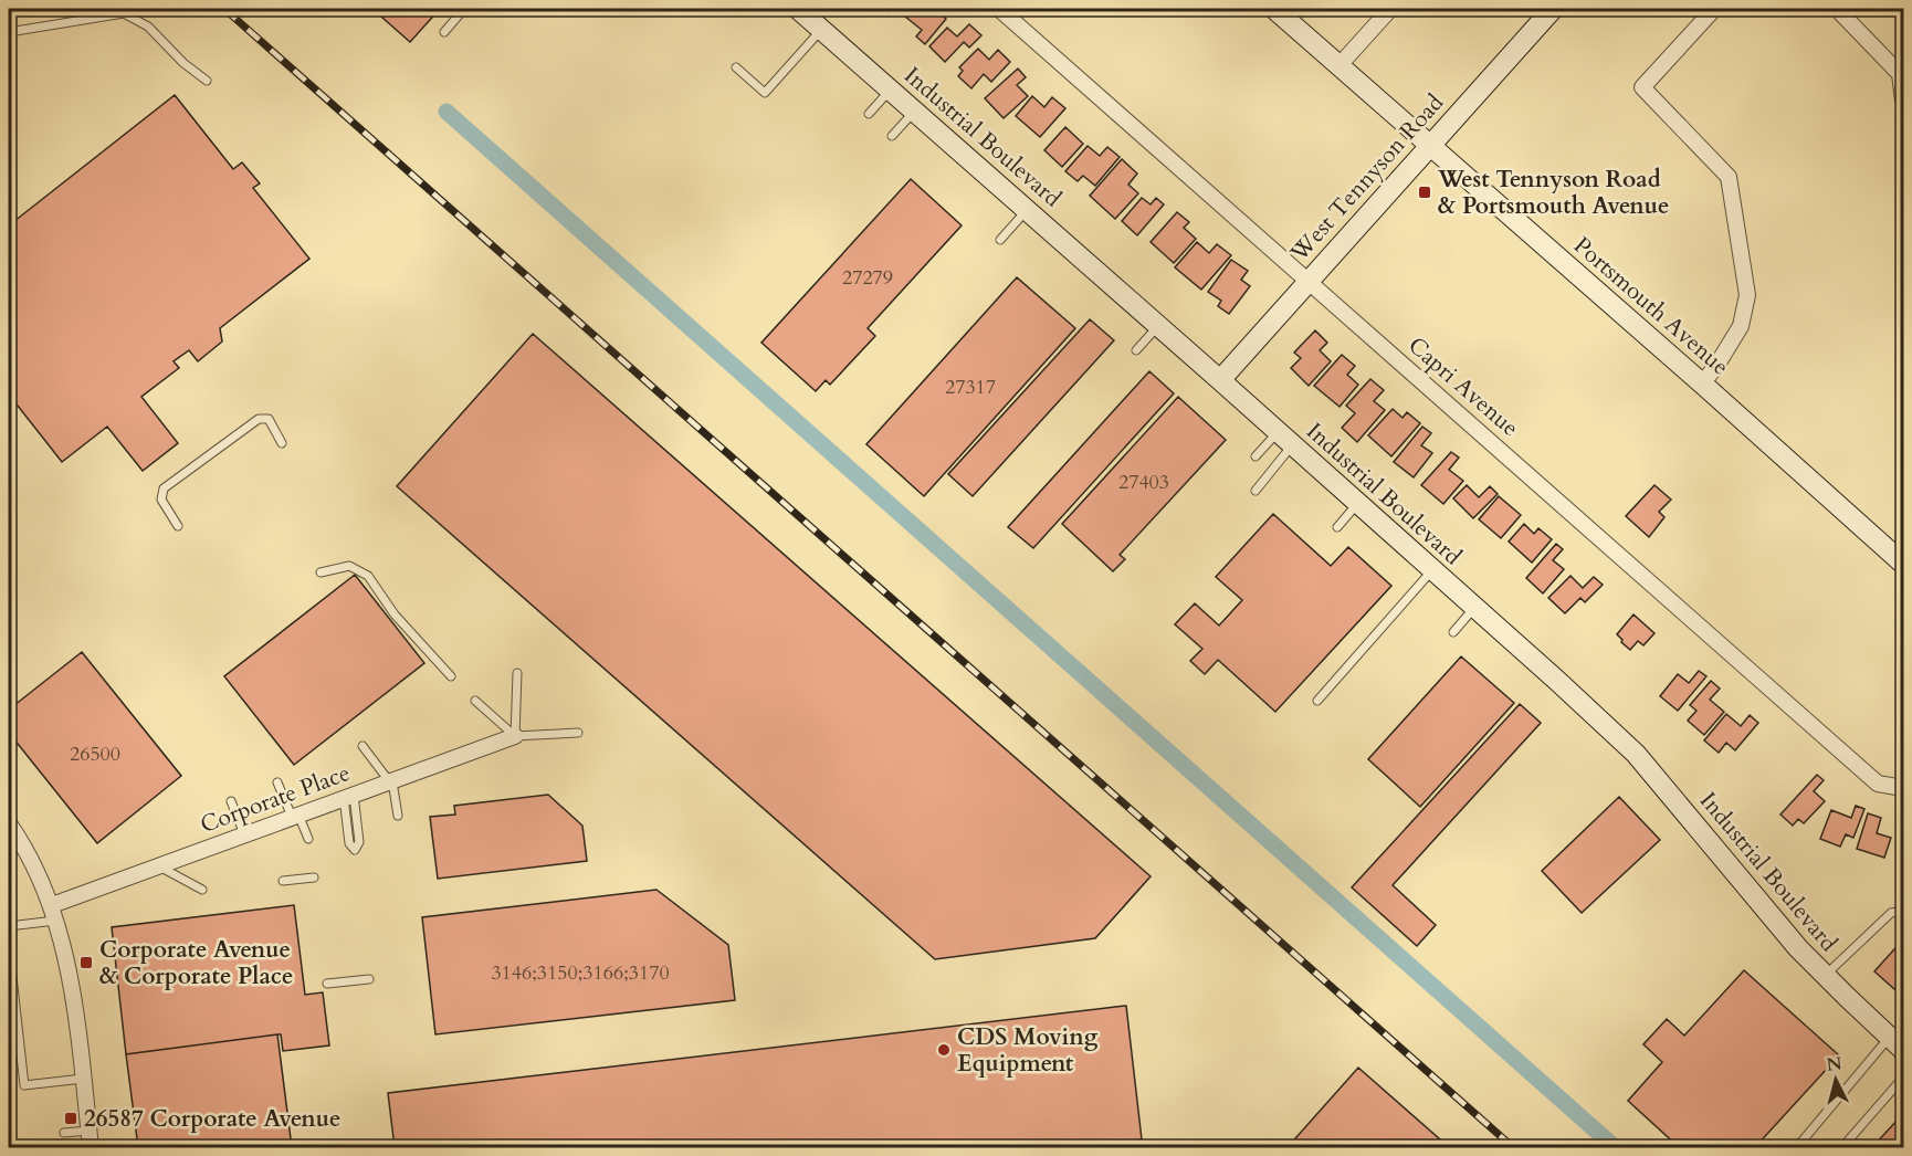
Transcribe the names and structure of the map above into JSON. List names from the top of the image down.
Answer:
{
  "streets": {
    "main road": ["Industrial Boulevard", "West Tennyson Road", "Portsmouth Avenue"],
    "street": ["Capri Avenue", "Corporate Place"]
  },
  "crossings": [
    ["Industrial Boulevard", "West Tennyson Road"],
    ["West Tennyson Road", "Portsmouth Avenue"],
    ["West Tennyson Road", "Capri Avenue"]
  ],
  "places": {
    "transit": ["West Tennyson Road & Portsmouth Avenue", "Corporate Avenue & Corporate Place", "26587 Corporate Avenue"],
    "other": ["CDS Moving Equipment"]
  },
  "house_numbers": [
    "27279",
    "27317",
    "27403",
    "26500",
    "3146;3150;3166;3170"
  ],
  "north": "top"
}
